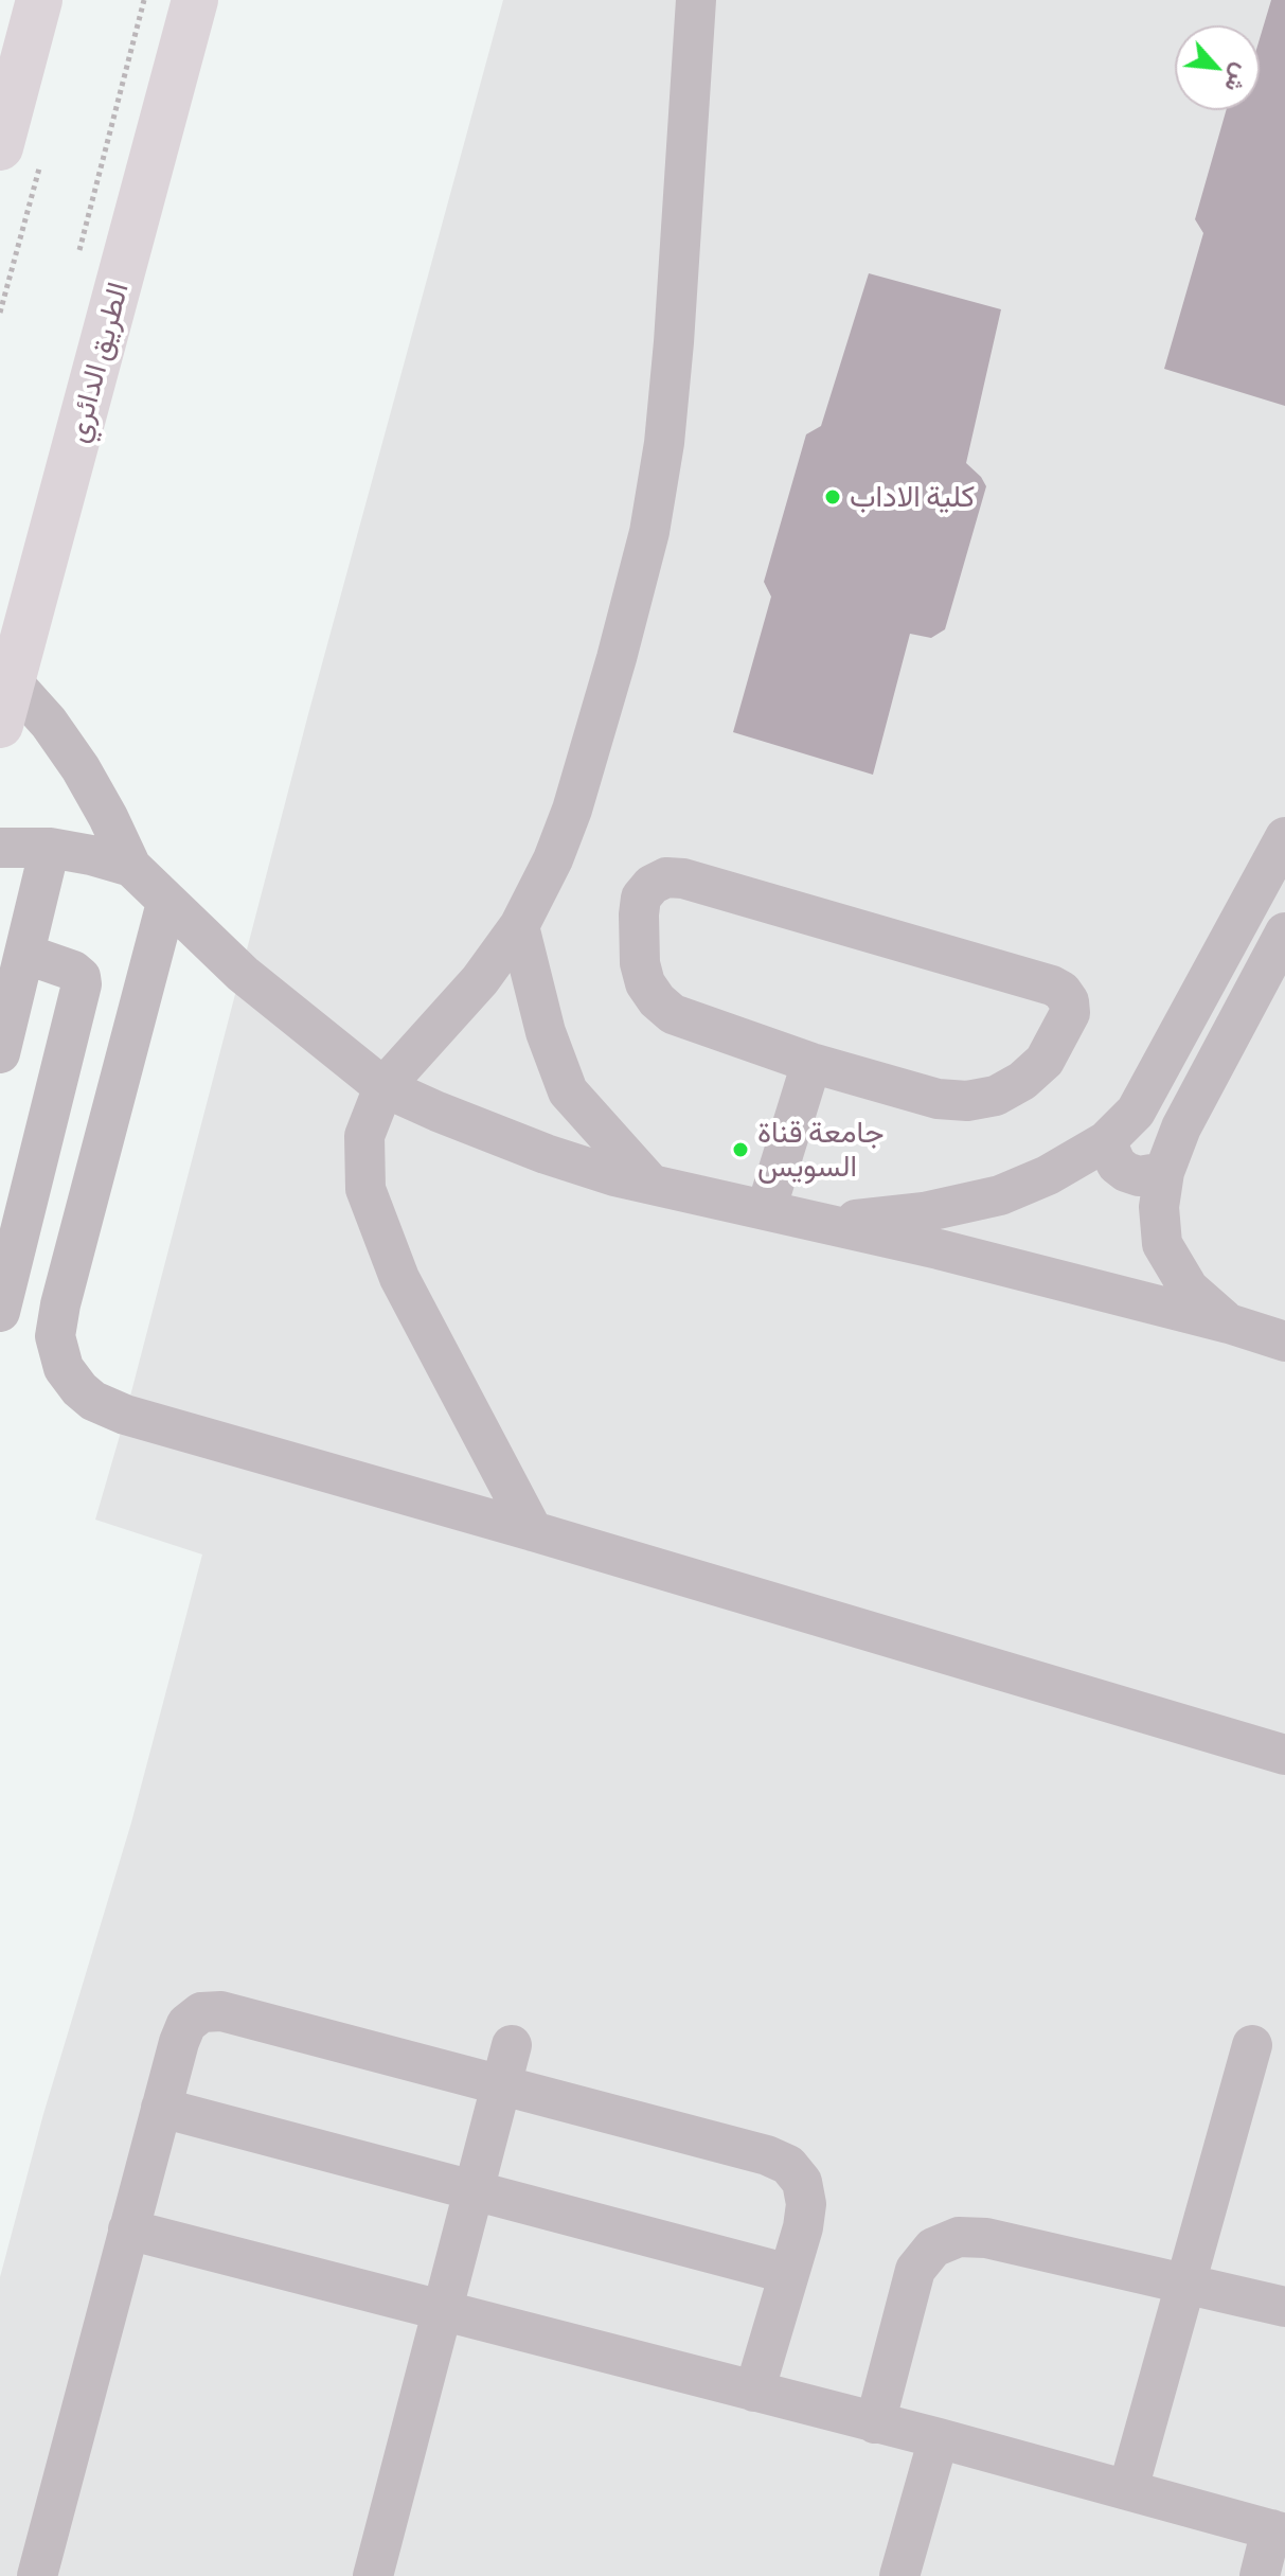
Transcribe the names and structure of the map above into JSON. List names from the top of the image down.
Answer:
{
  "streets": {
    "main road": ["الطريق الدائري"]
  },
  "places": ["كلية الاداب", "جامعة قناة السويس"],
  "north": "bottom right"
}
